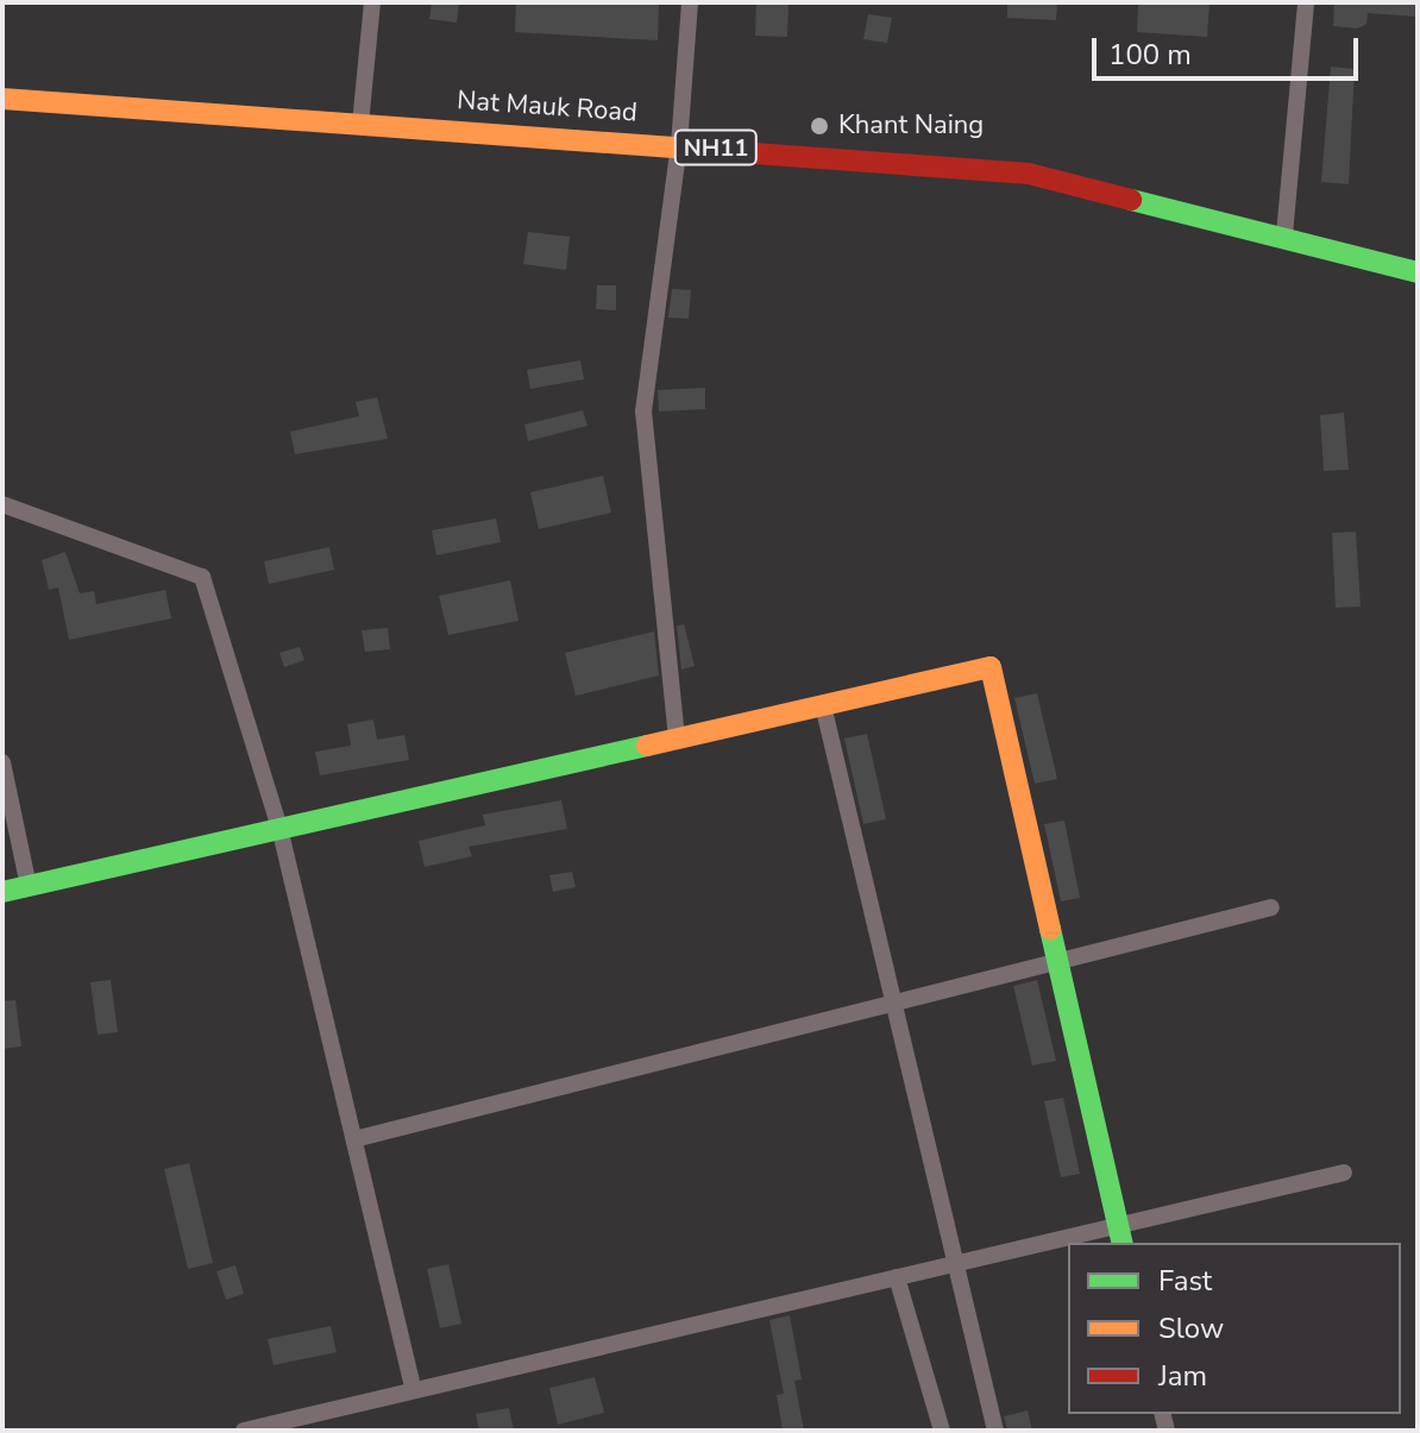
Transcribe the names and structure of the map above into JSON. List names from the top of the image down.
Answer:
{
  "streets": {
    "main road": ["Nat Mauk Road", "NH11"]
  },
  "places": ["Khant Naing"],
  "legend": ["Fast", "Slow", "Jam"],
  "scale_bar": "100 m"
}
